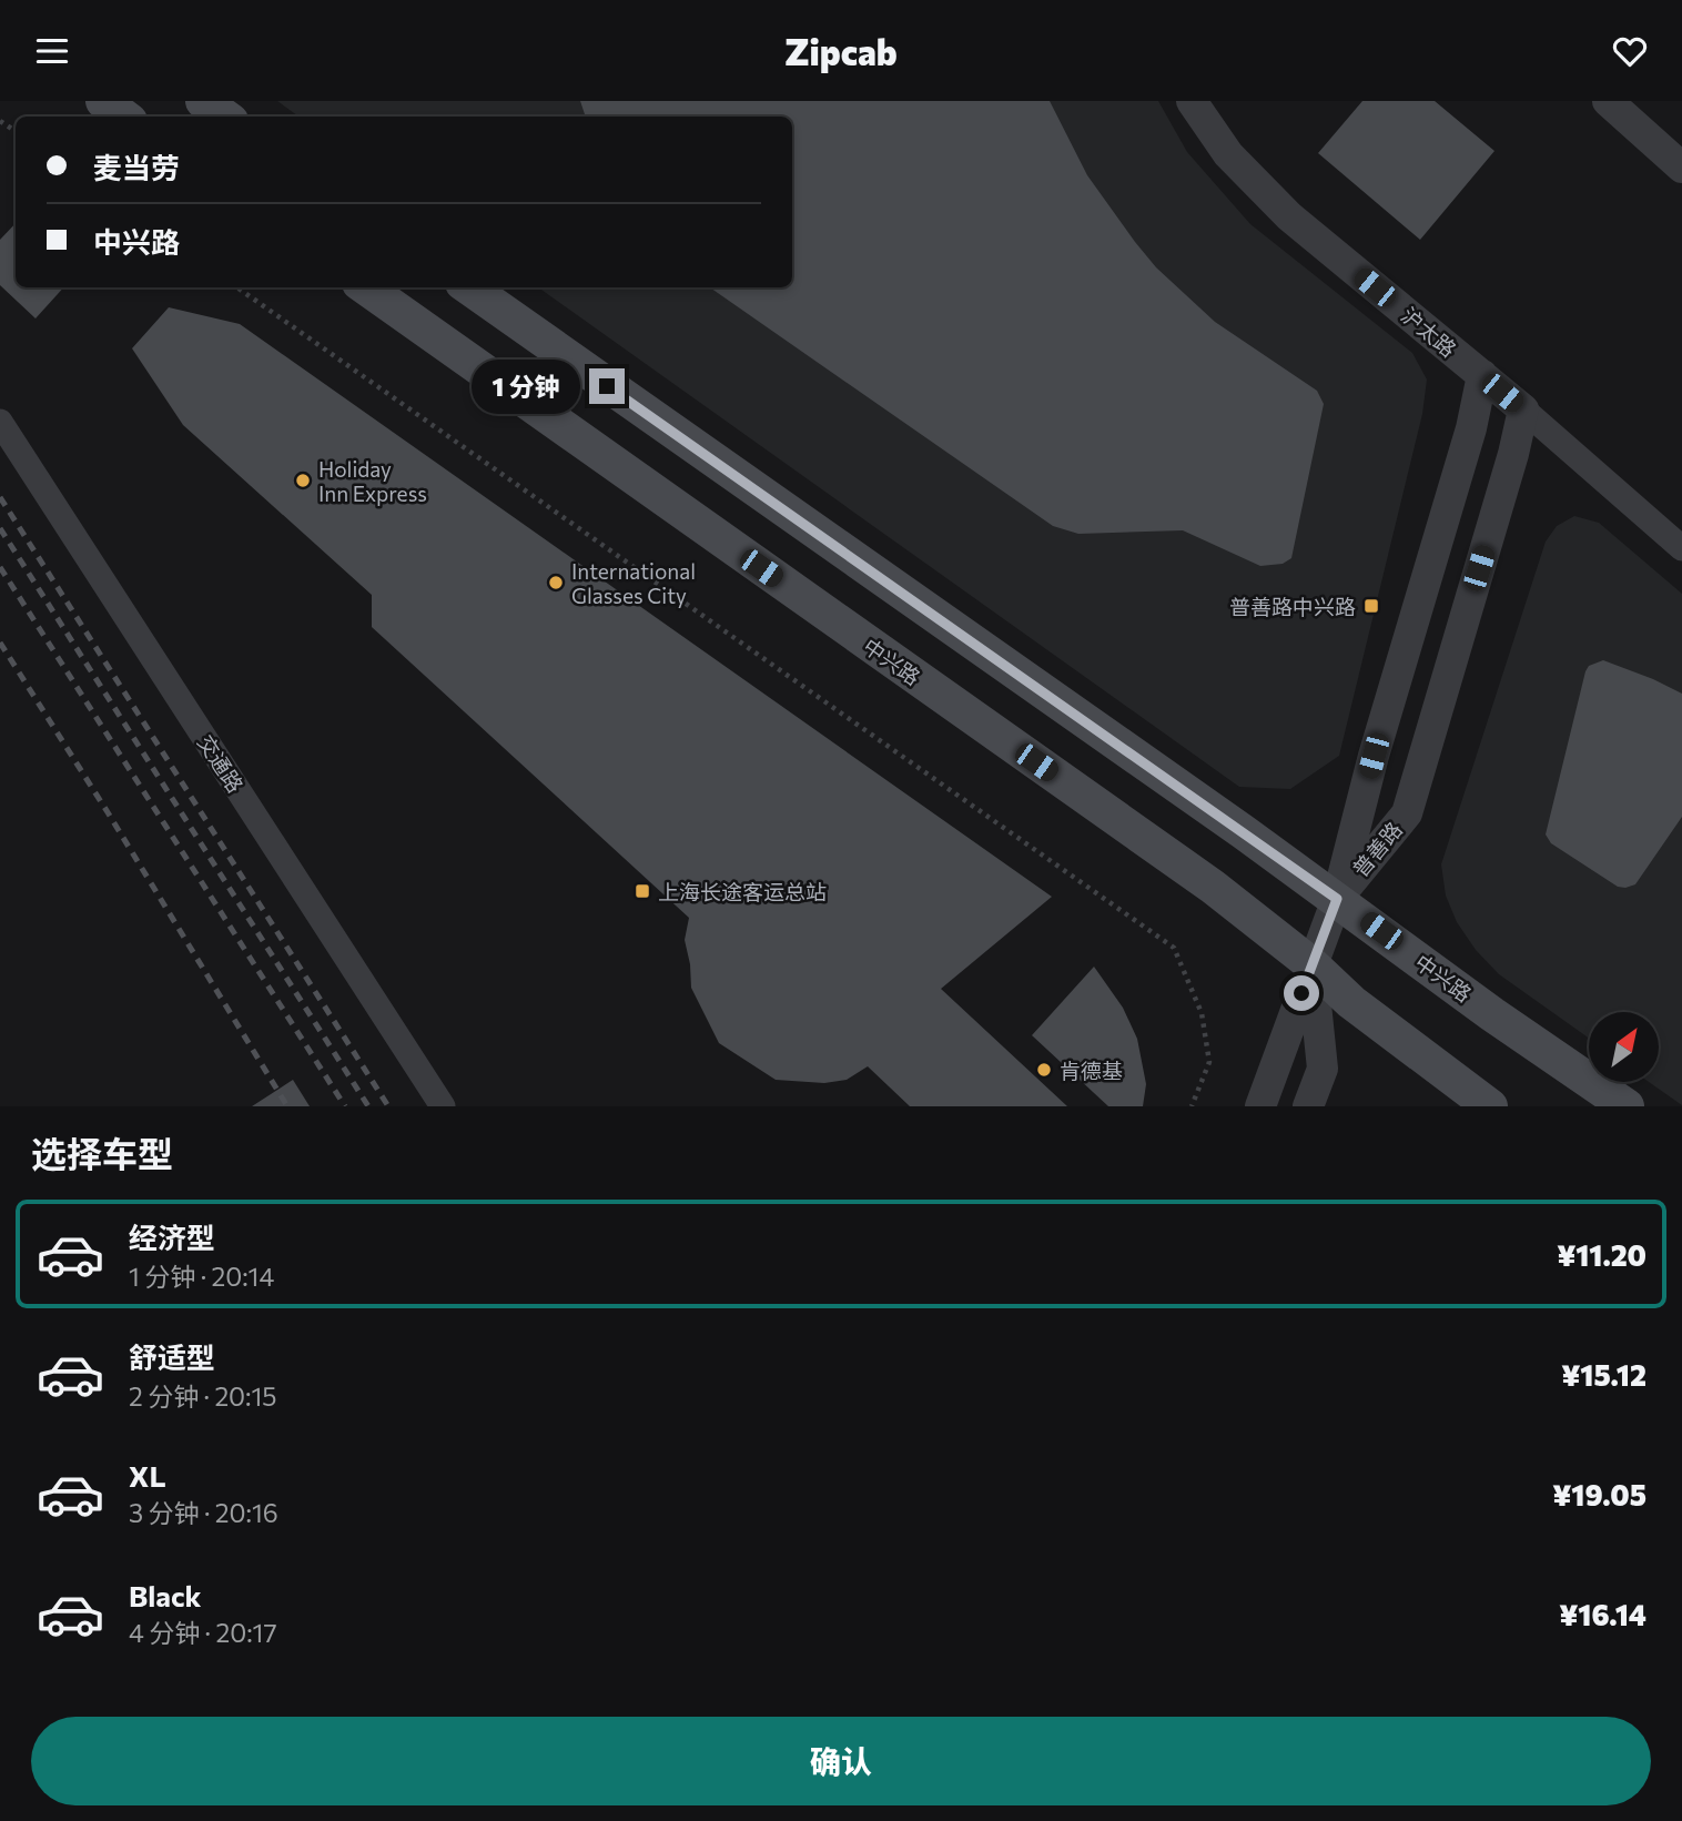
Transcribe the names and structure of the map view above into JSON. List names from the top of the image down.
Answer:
{
  "streets": {
    "main road": ["中兴路"],
    "street": ["沪太路", "交通路", "普善路"]
  },
  "crossings": [
    ["沪太路", "普善路"],
    ["中兴路", "普善路"]
  ],
  "places": {
    "other": ["Holiday Inn Express", "International Glasses City", "肯德基"],
    "transit": ["普善路中兴路", "上海长途客运总站"]
  },
  "north": "top right",
  "page": {
    "header": "Zipcab",
    "banner": ["麦当劳", "中兴路"],
    "bubble": "1 分钟",
    "heading": "选择车型",
    "list": [
      {
        "name": "经济型",
        "note": "1 分钟 · 20:14",
        "value": "¥11.20"
      },
      {
        "name": "舒适型",
        "note": "2 分钟 · 20:15",
        "value": "¥15.12"
      },
      {
        "name": "XL",
        "note": "3 分钟 · 20:16",
        "value": "¥19.05"
      },
      {
        "name": "Black",
        "note": "4 分钟 · 20:17",
        "value": "¥16.14"
      }
    ],
    "buttons": "确认"
  }
}
